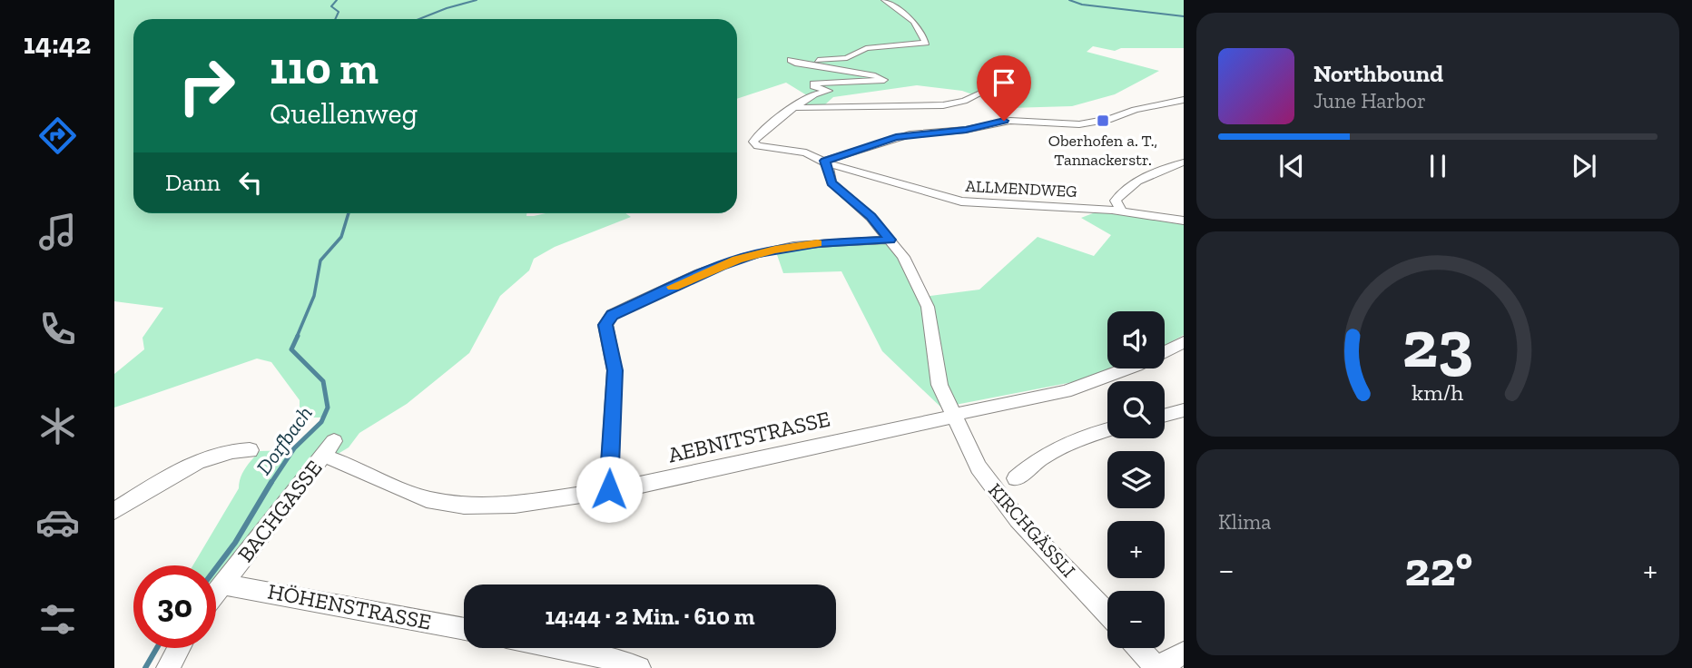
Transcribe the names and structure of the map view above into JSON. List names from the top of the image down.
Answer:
{
  "streets": {
    "street": [
      "ALLMENDWEG",
      "AEBNITSTRASSE",
      "BACHGASSE",
      "KIRCHGÄSSLI",
      "HÖHENSTRASSE"
    ]
  },
  "crossings": [
    ["ALLMENDWEG", "KIRCHGÄSSLI"],
    ["AEBNITSTRASSE", "BACHGASSE"],
    ["AEBNITSTRASSE", "KIRCHGÄSSLI"],
    ["BACHGASSE", "HÖHENSTRASSE"]
  ],
  "water": ["Dorfbach"],
  "places": {
    "transit": ["Oberhofen a. T., Tannackerstr."]
  },
  "page": {
    "tabs": "14:42",
    "turn": ["110 m", "Quellenweg"],
    "song": ["Northbound", "June Harbor"],
    "then": "Dann",
    "map_buttons": ["+", "−"],
    "tile": "Klima",
    "heat": ["−", "22°", "+"],
    "limit": "30",
    "trip": "14:44 · 2 Min. · 610 m",
    "gauge": ["23", "km/h"]
  }
}
